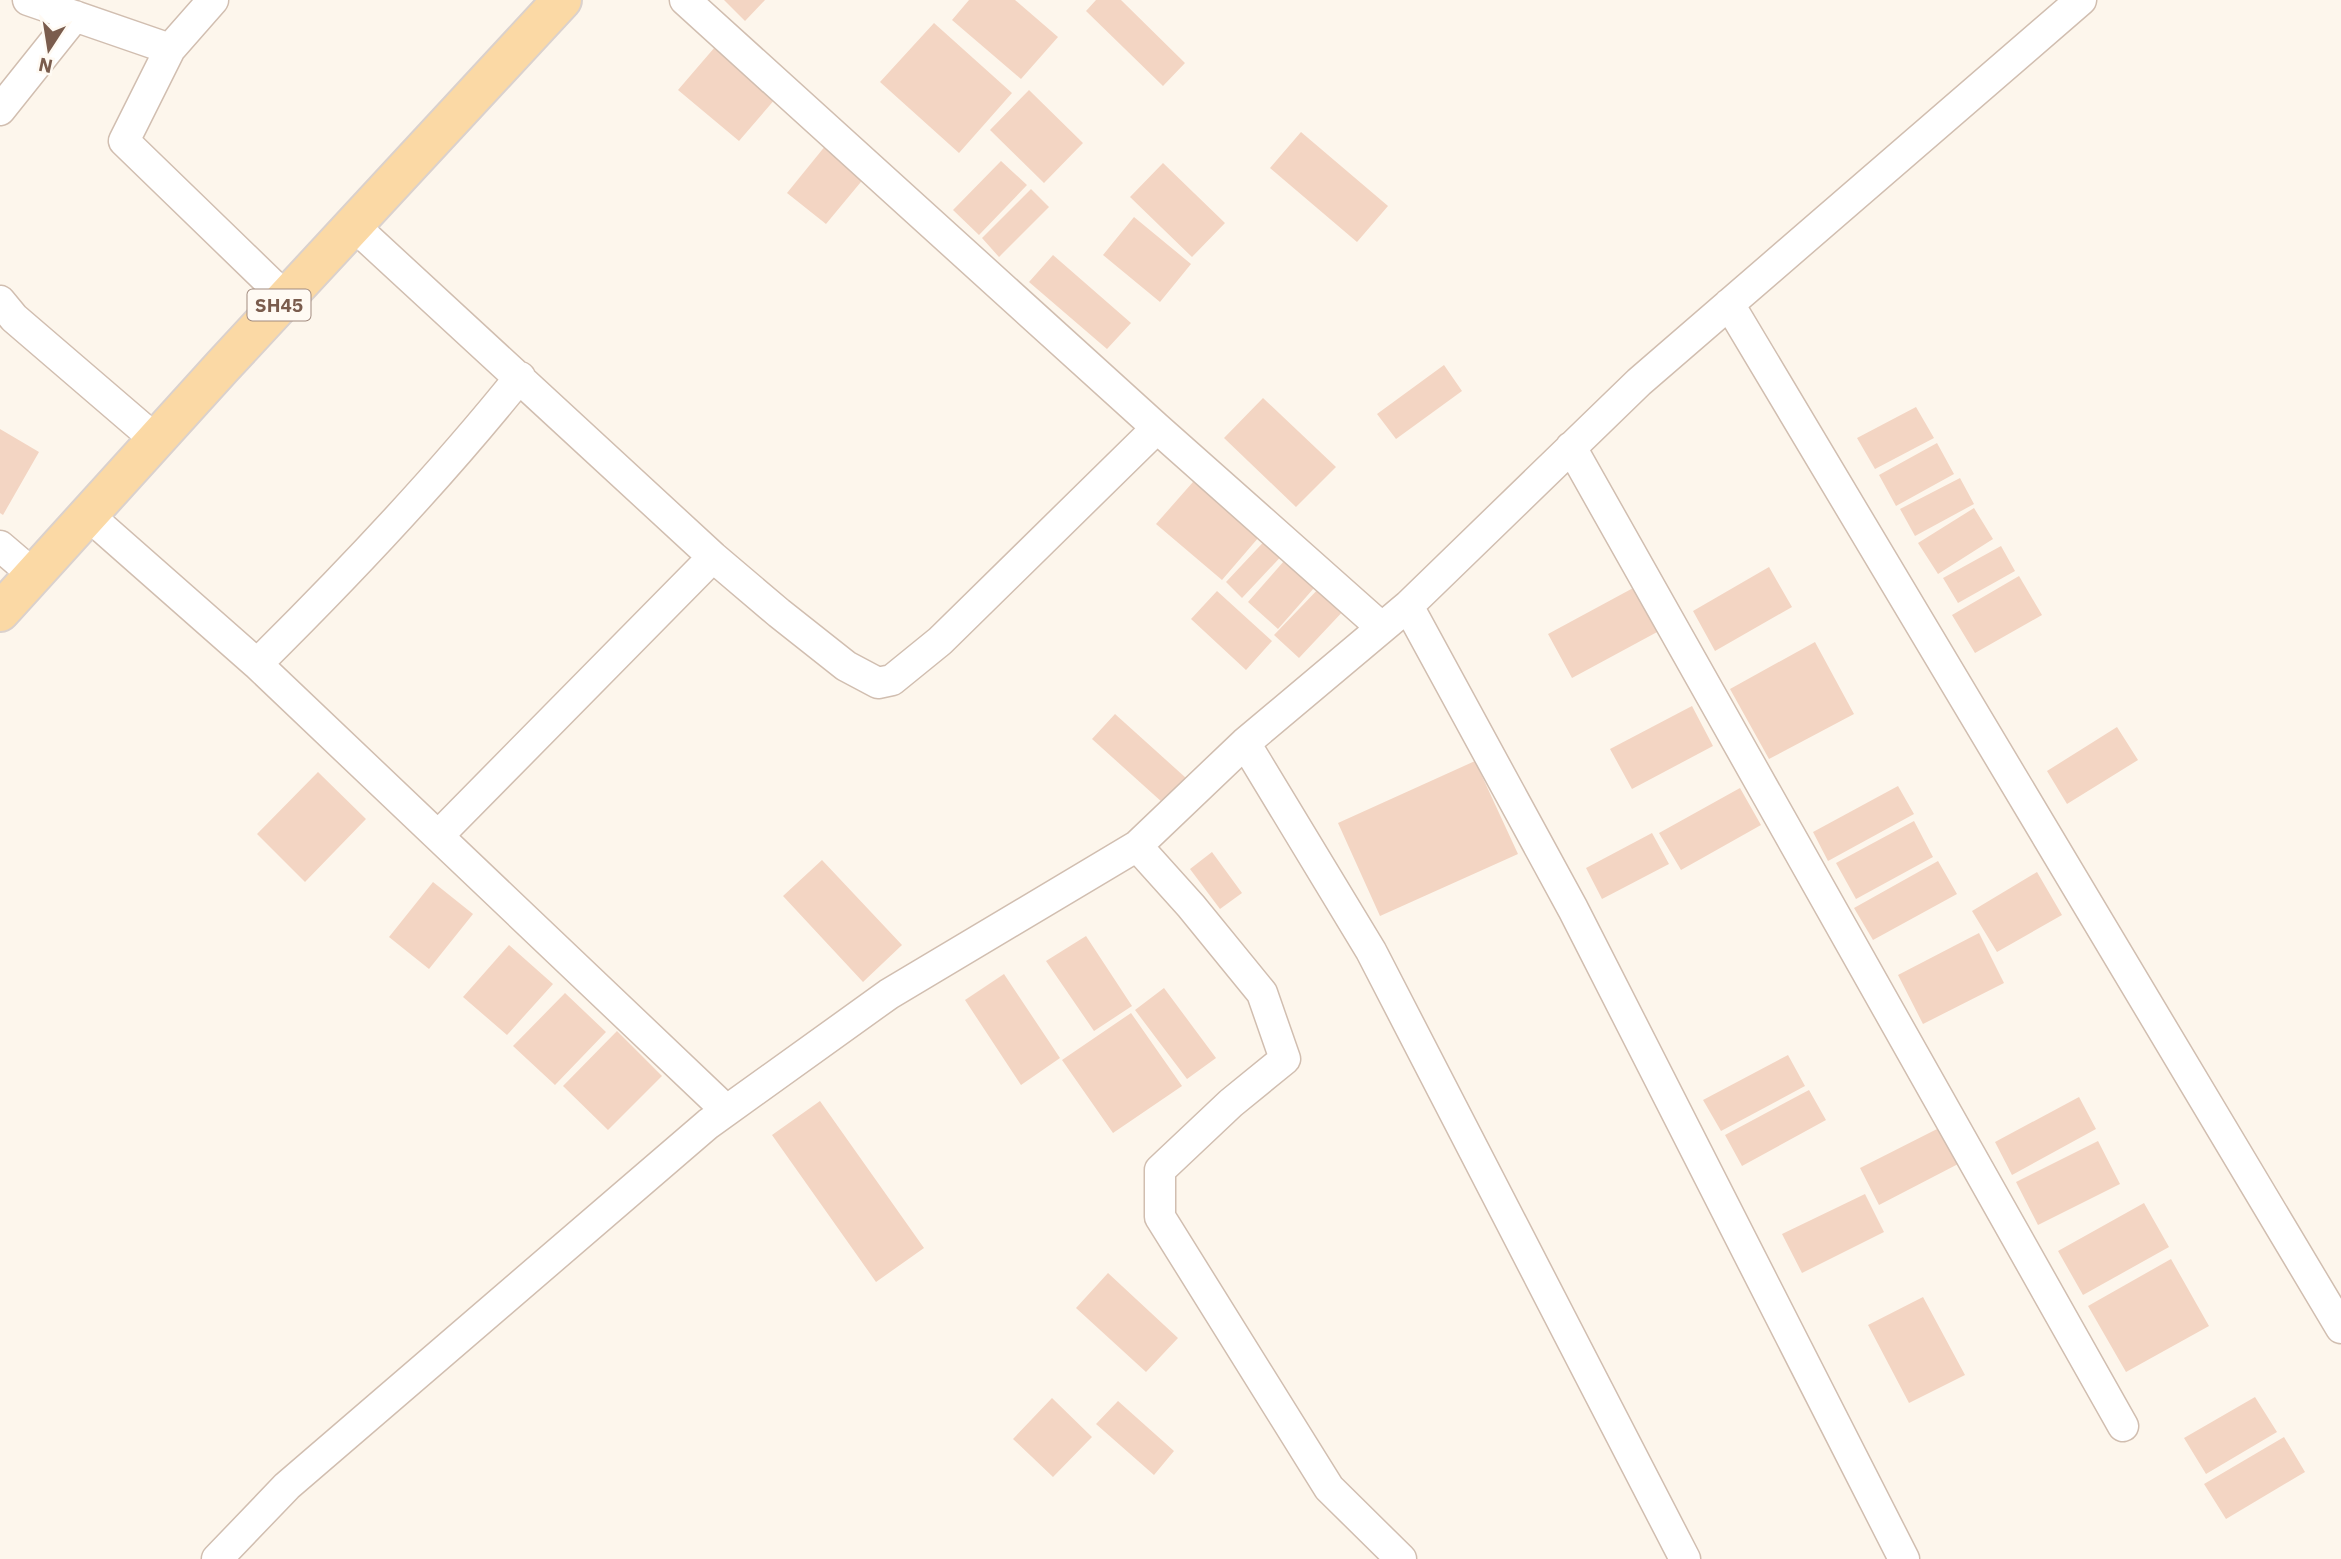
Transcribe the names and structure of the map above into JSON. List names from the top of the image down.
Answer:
{
  "streets": {
    "main road": ["SH45"]
  },
  "north": "bottom"
}
